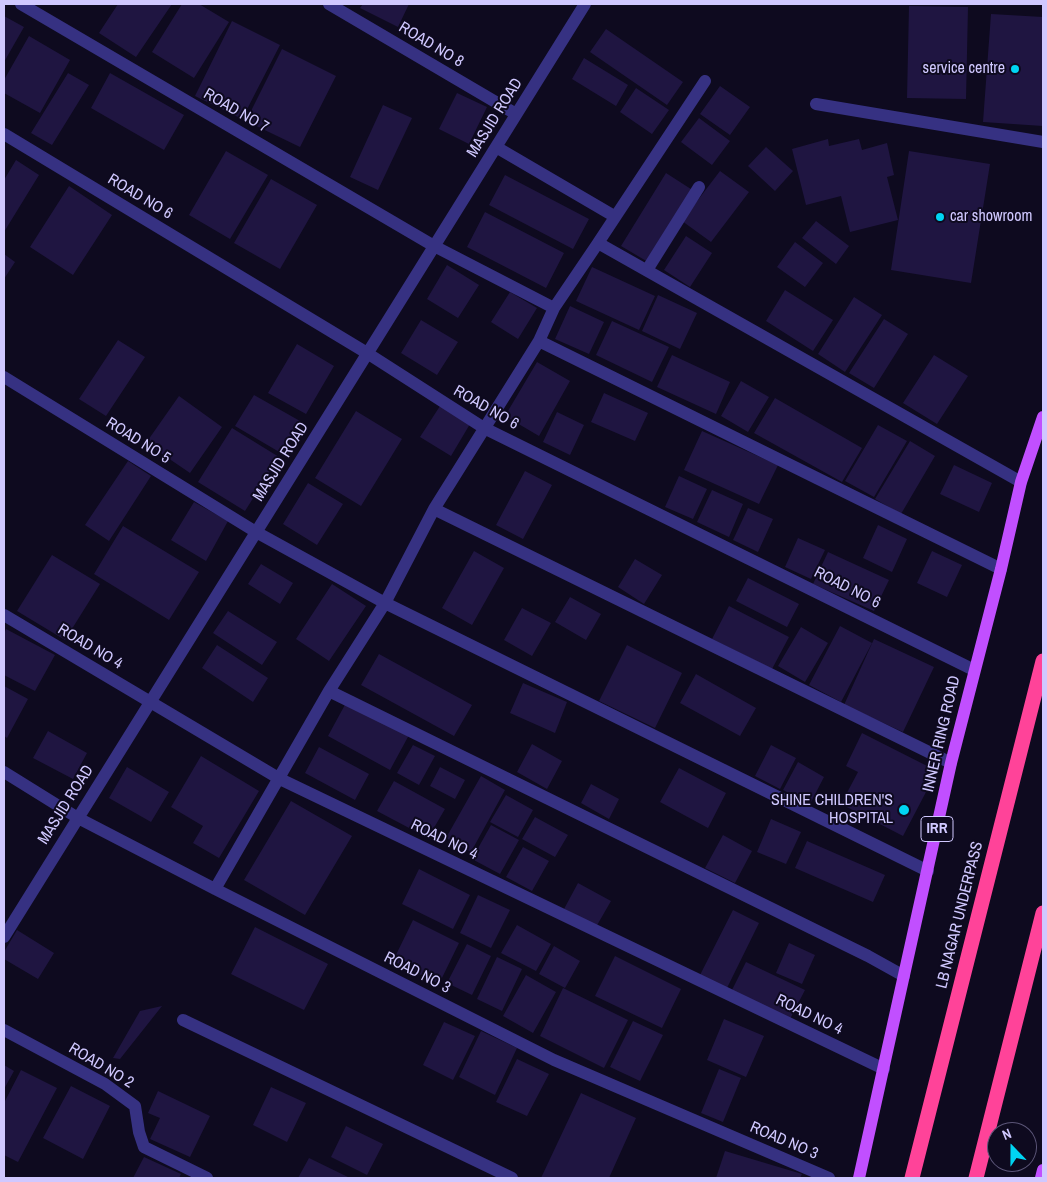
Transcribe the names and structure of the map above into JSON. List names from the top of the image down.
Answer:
{
  "streets": {
    "highway": ["LB NAGAR UNDERPASS"],
    "main road": ["INNER RING ROAD", "IRR"],
    "street": [
      "ROAD NO 8",
      "ROAD NO 7",
      "MASJID ROAD",
      "ROAD NO 6",
      "ROAD NO 5",
      "ROAD NO 4",
      "ROAD NO 3",
      "ROAD NO 2"
    ]
  },
  "crossings": [
    ["ROAD NO 8", "MASJID ROAD"],
    ["ROAD NO 7", "MASJID ROAD"],
    ["MASJID ROAD", "ROAD NO 6"],
    ["MASJID ROAD", "ROAD NO 5"],
    ["MASJID ROAD", "ROAD NO 4"],
    ["MASJID ROAD", "ROAD NO 3"],
    ["ROAD NO 6", "INNER RING ROAD"],
    ["ROAD NO 5", "INNER RING ROAD"],
    ["ROAD NO 4", "INNER RING ROAD"]
  ],
  "places": ["service centre", "car showroom", "SHINE CHILDREN'S HOSPITAL"],
  "north": "top"
}
